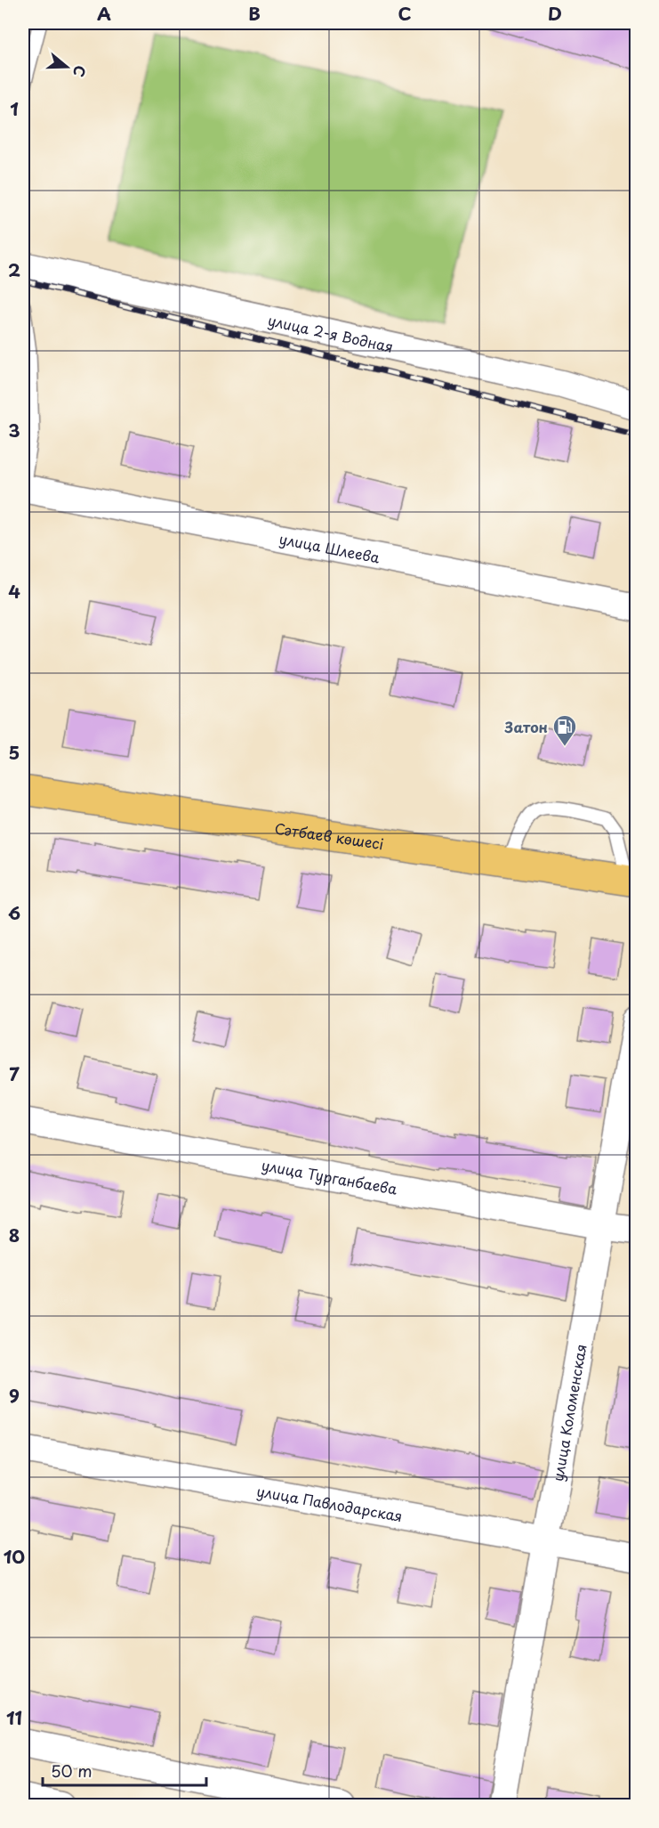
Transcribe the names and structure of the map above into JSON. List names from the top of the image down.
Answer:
{
  "streets": {
    "main road": ["Сәтбаев көшесі"],
    "street": [
      "улица 2-я Водная",
      "улица Шлеева",
      "улица Турганбаева",
      "улица Коломенская",
      "улица Павлодарская"
    ]
  },
  "crossings": [
    ["улица Турганбаева", "улица Коломенская"],
    ["улица Коломенская", "улица Павлодарская"]
  ],
  "places": {
    "fuel station": ["Затон"]
  },
  "scale_bar": "50 m",
  "north": "right",
  "grid": {
    "columns": [
      "A",
      "B",
      "C",
      "D"
    ],
    "rows": [
      "1",
      "2",
      "3",
      "4",
      "5",
      "6",
      "7",
      "8",
      "9",
      "10",
      "11"
    ]
  }
}
